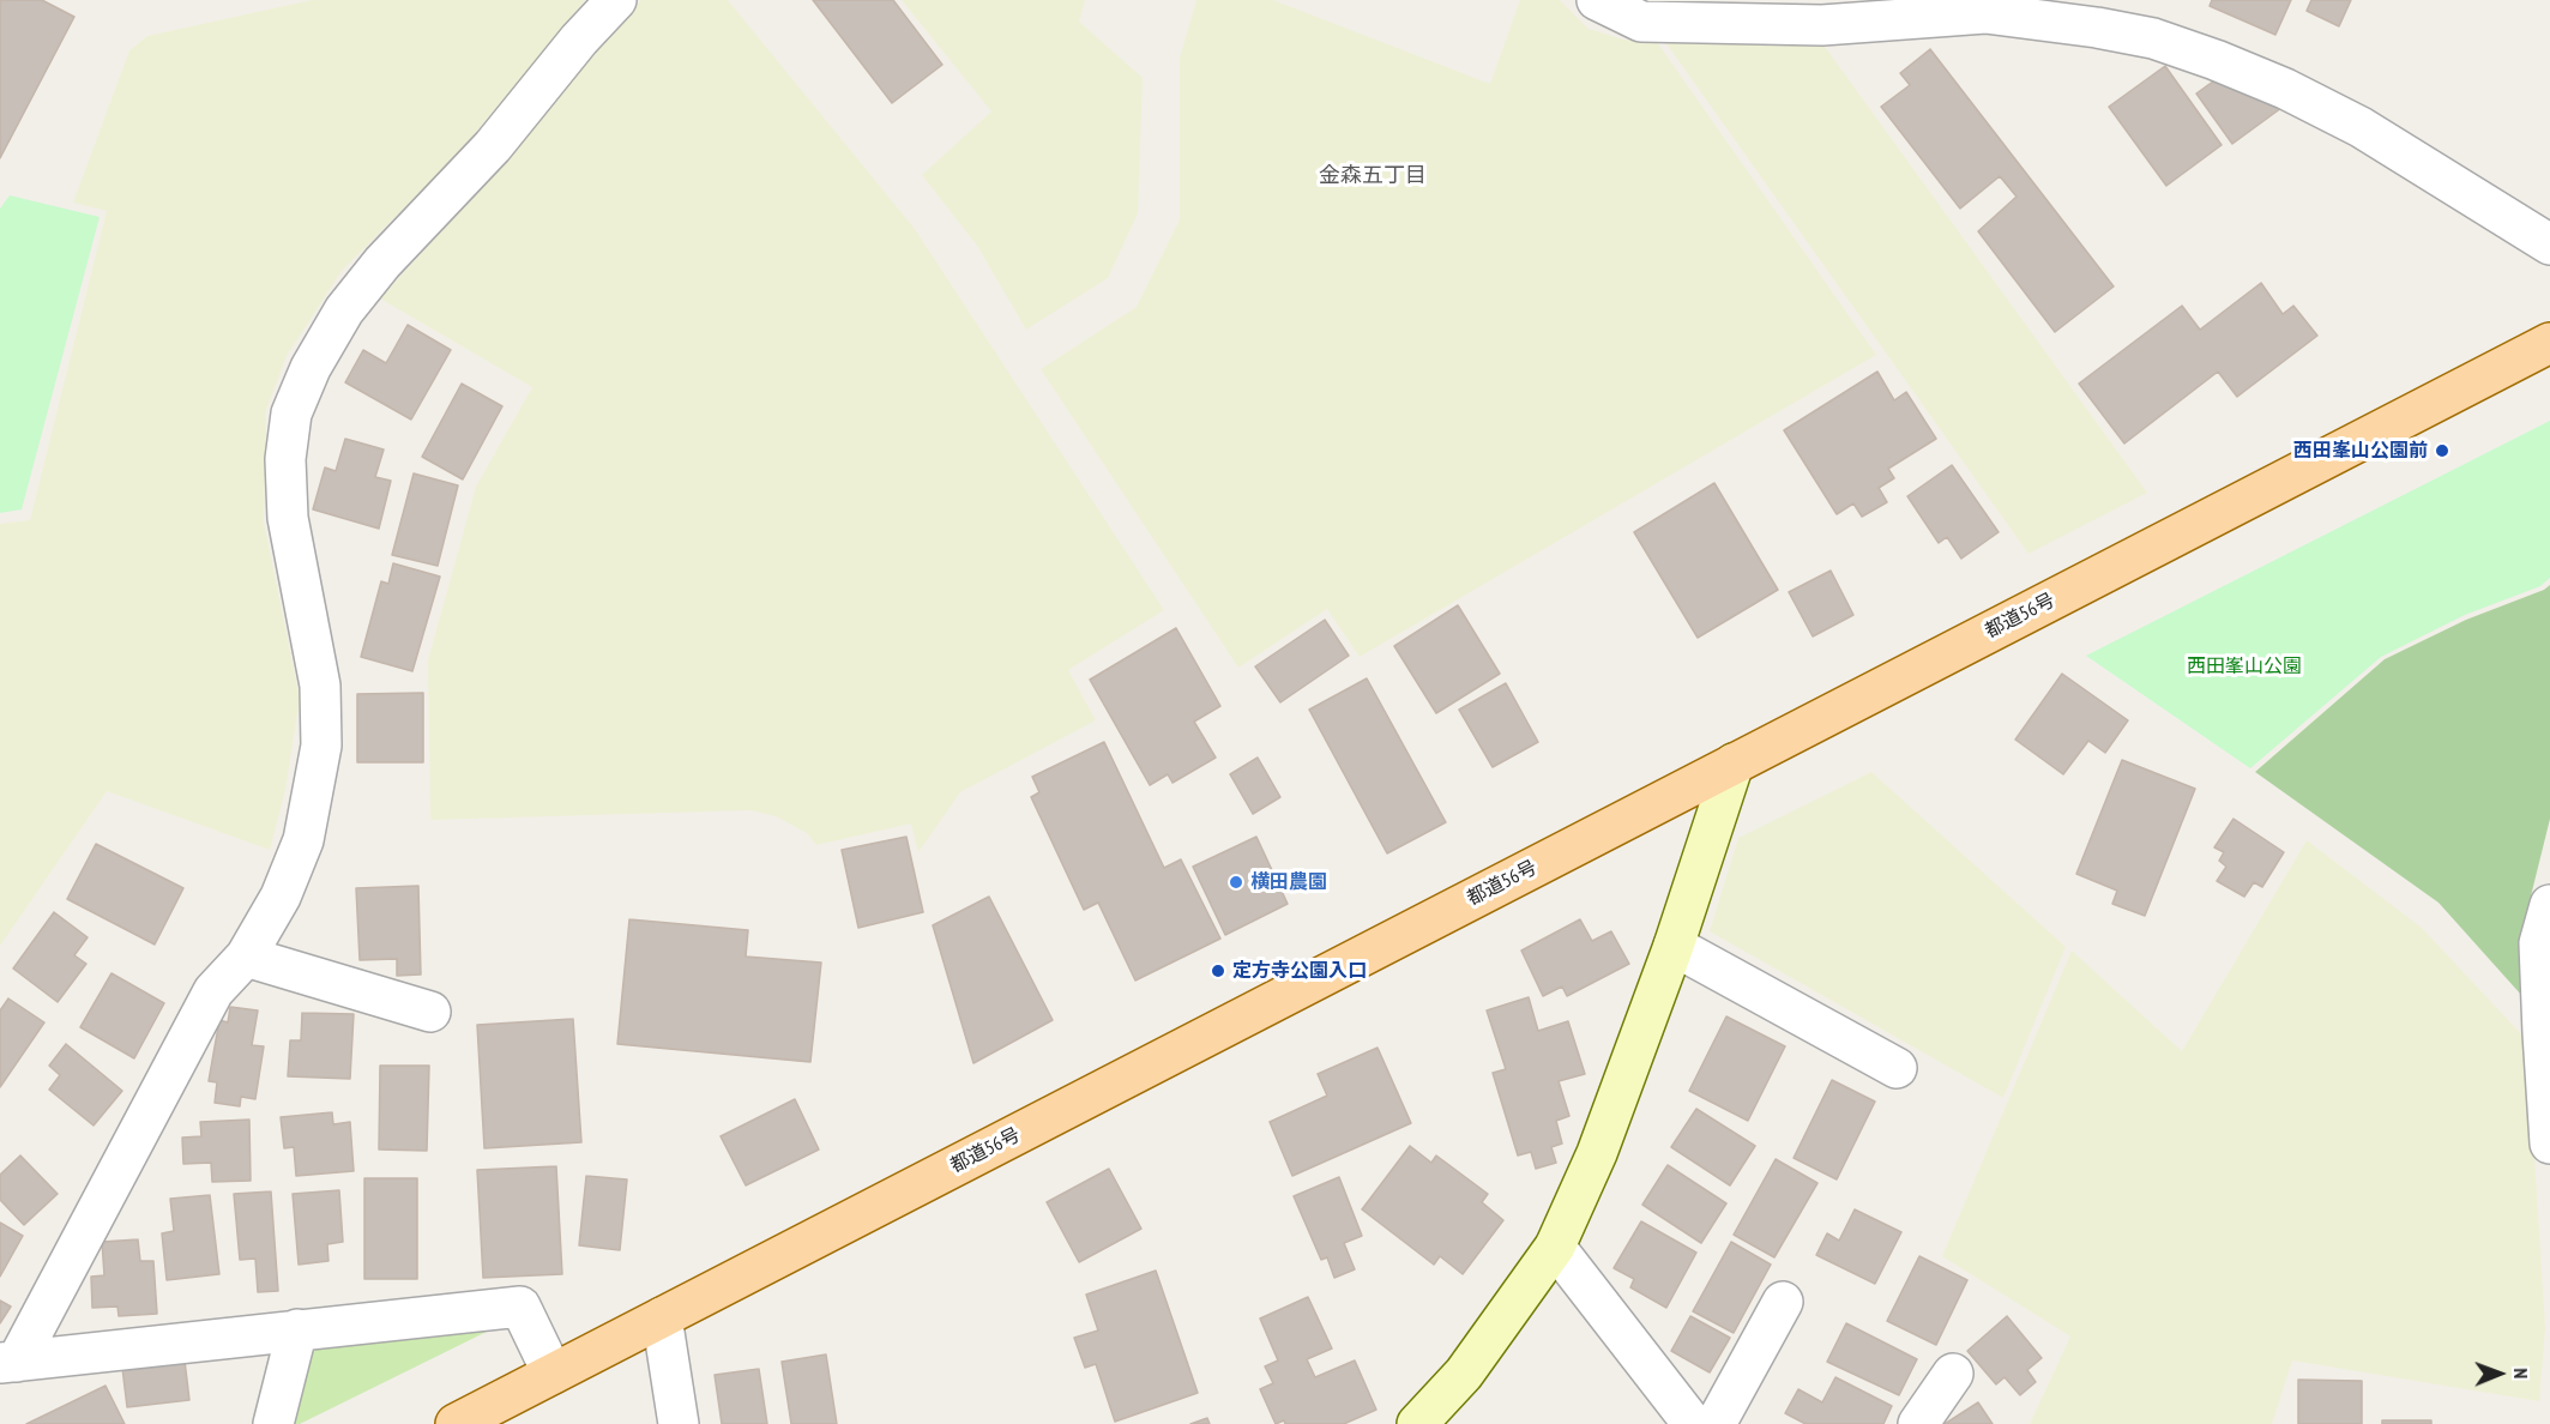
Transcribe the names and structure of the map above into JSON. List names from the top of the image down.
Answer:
{
  "streets": {
    "main road": ["都道56号"]
  },
  "districts": ["金森五丁目"],
  "parks": ["西田峯山公園"],
  "places": ["西田峯山公園前", "横田農園", "定方寺公園入口"],
  "north": "right"
}
